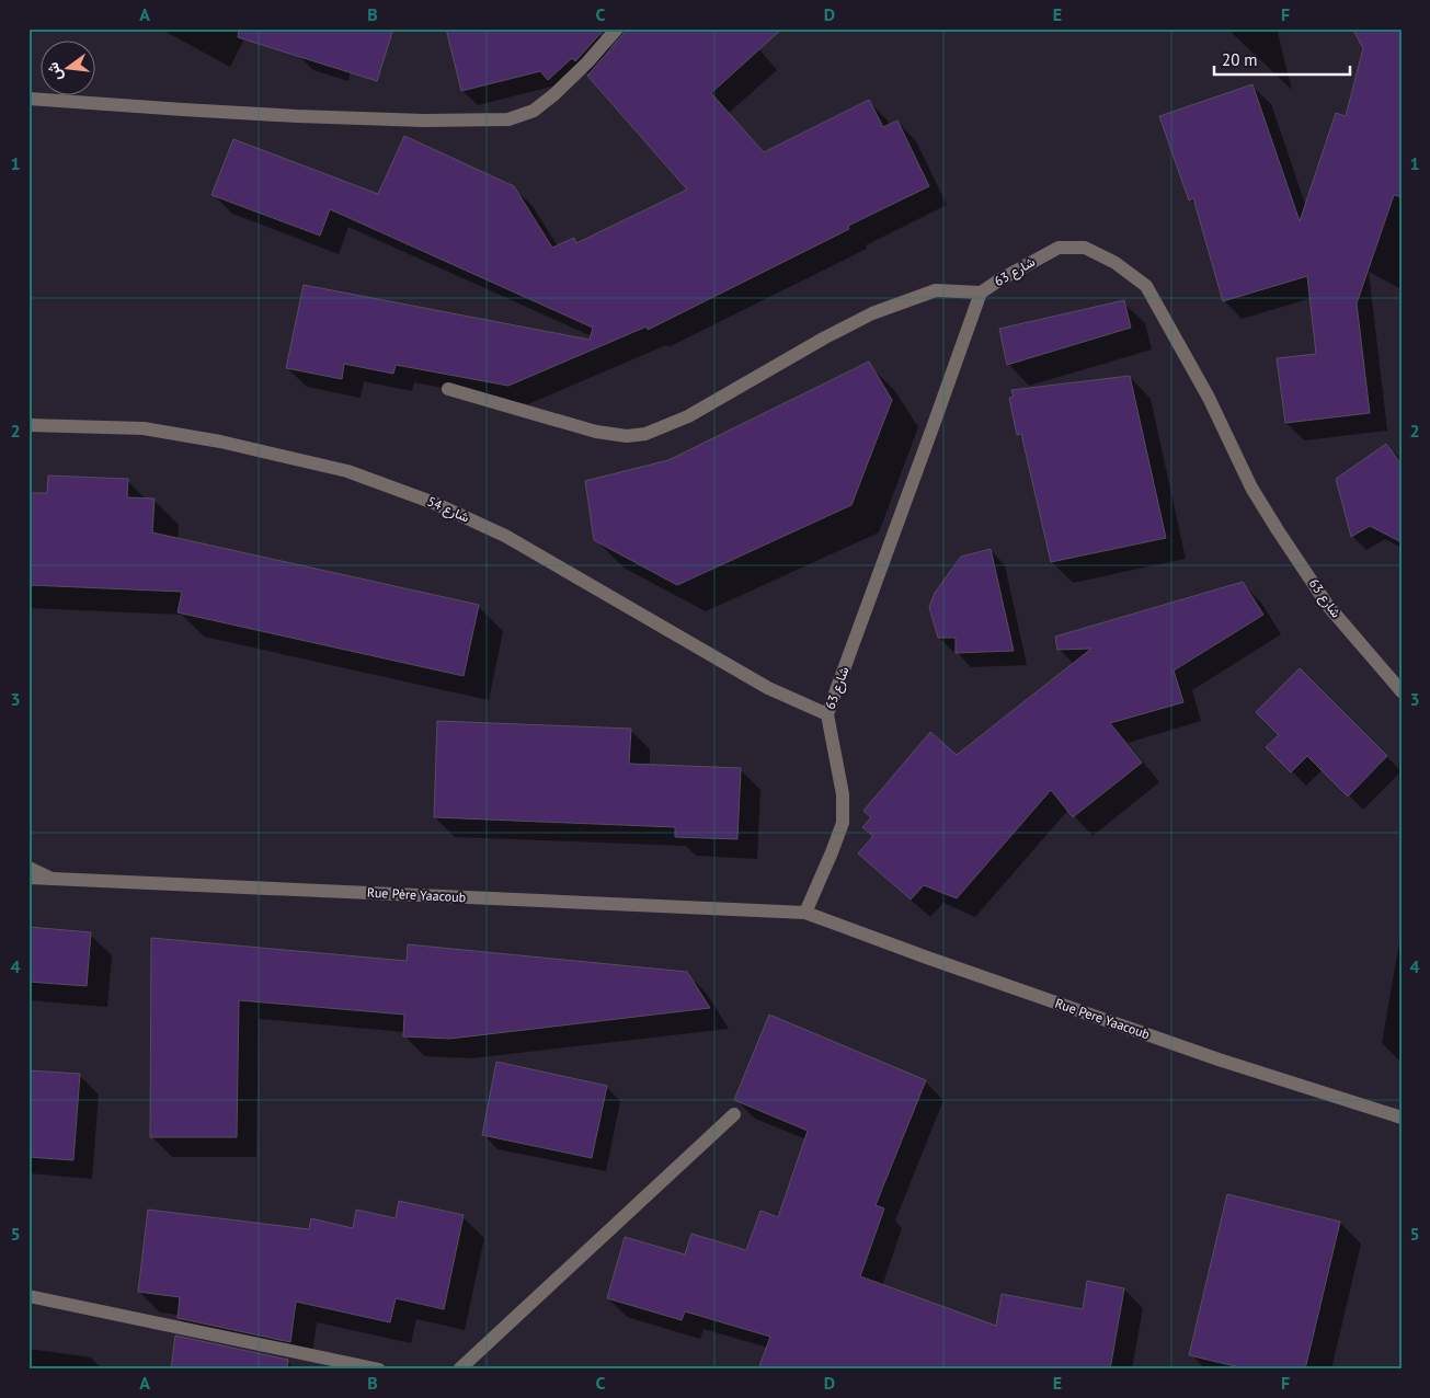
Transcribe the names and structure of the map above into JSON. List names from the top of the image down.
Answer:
{
  "streets": {
    "street": [
      "شارع 63",
      "شارع 54",
      "Rue Père Yaacoub",
      "Rue Pere Yaacoub"
    ]
  },
  "crossings": [
    ["شارع 63", "شارع 54"],
    ["شارع 63", "Rue Père Yaacoub"],
    ["شارع 63", "Rue Pere Yaacoub"],
    ["Rue Père Yaacoub", "Rue Pere Yaacoub"]
  ],
  "scale_bar": "20 m",
  "north": "left",
  "grid": {
    "columns": [
      "A",
      "B",
      "C",
      "D",
      "E",
      "F"
    ],
    "rows": [
      "1",
      "2",
      "3",
      "4",
      "5"
    ]
  }
}
